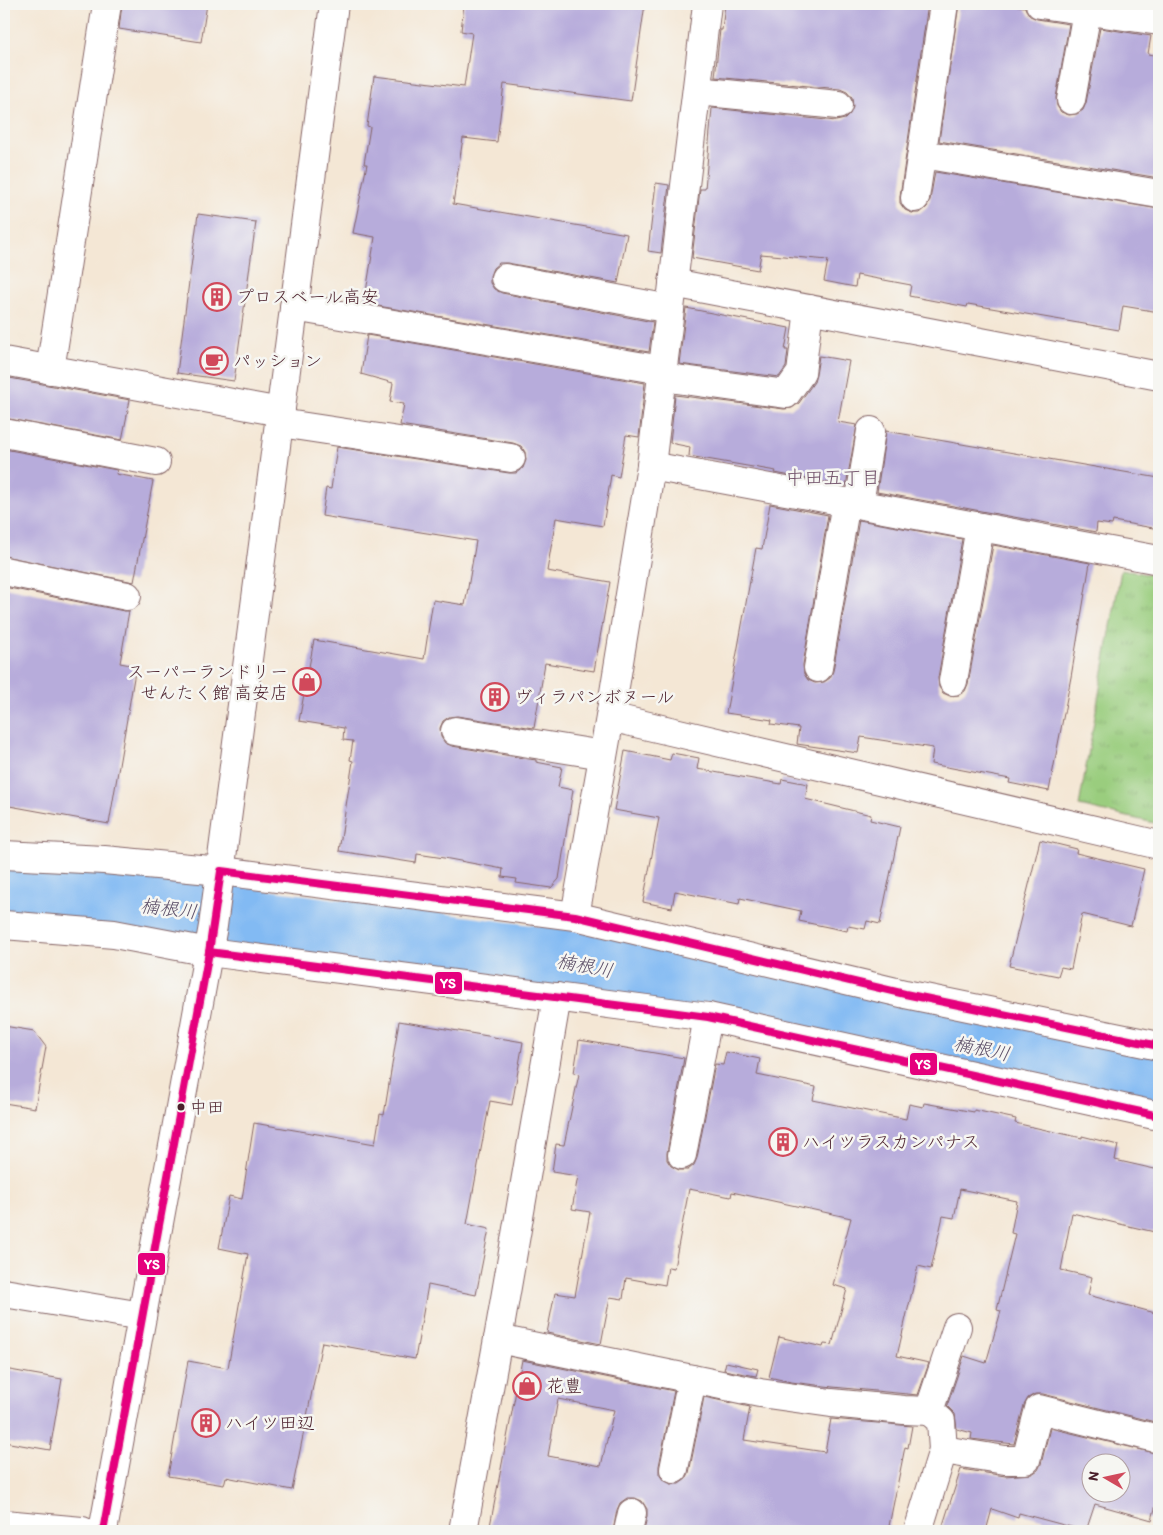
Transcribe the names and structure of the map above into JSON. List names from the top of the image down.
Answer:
{
  "districts": ["中田五丁目"],
  "water": ["楠根川"],
  "places": {
    "building": [
      "プロスベール高安",
      "ヴィラパンボヌール",
      "ハイツラスカンパナス",
      "ハイツ田辺"
    ],
    "cafe": ["パッション"],
    "shop": ["スーパーランドリー せんたく館 高安店", "花豊"],
    "other": ["中田"]
  },
  "lines": ["transit line YS"],
  "north": "left"
}
